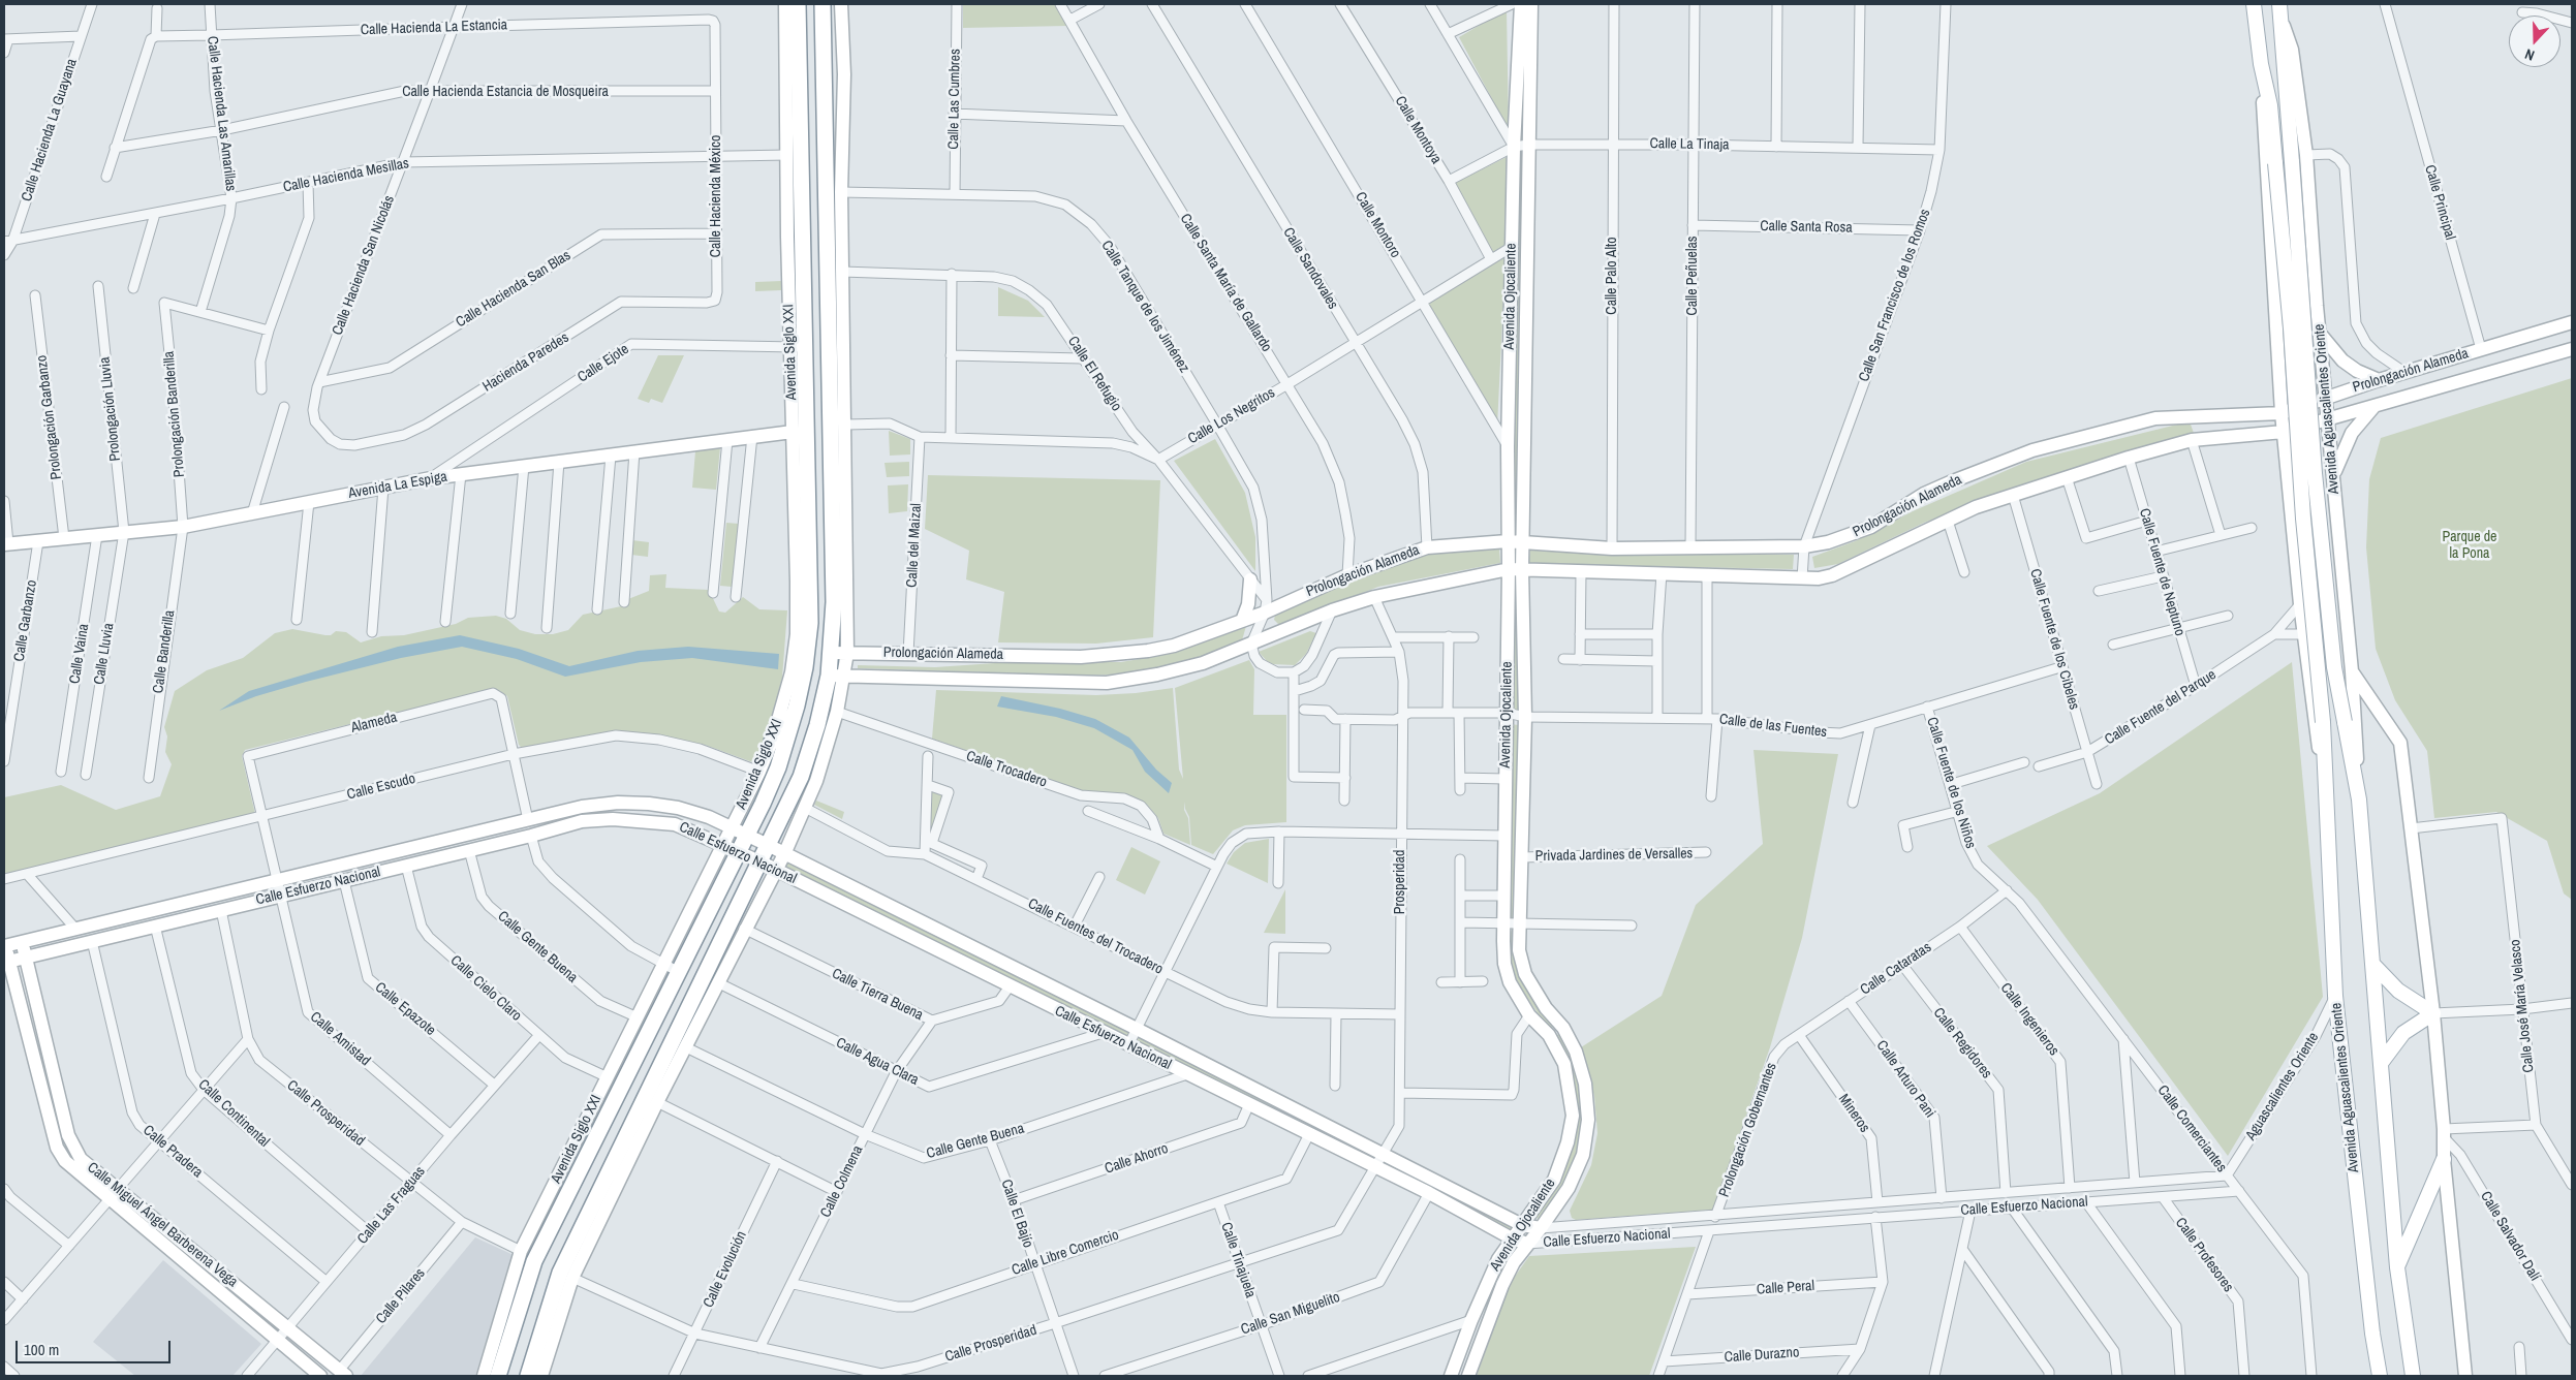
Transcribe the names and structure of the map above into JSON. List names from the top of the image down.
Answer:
{
  "streets": {
    "highway": ["Avenida Siglo XXI"],
    "main road": ["Avenida Aguascalientes Oriente"],
    "street": [
      "Calle Hacienda La Estancia",
      "Calle Hacienda Estancia de Mosqueira",
      "Calle Las Cumbres",
      "Calle Hacienda Las Amarillas",
      "Calle Hacienda La Guayana",
      "Calle Montoya",
      "Calle La Tinaja",
      "Calle Hacienda Mesillas",
      "Calle Hacienda México",
      "Calle Principal",
      "Calle Montoro",
      "Calle Santa Rosa",
      "Calle Hacienda San Nicolás",
      "Calle Sandovales",
      "Calle Palo Alto",
      "Calle Peñuelas",
      "Calle Santa María de Gallardo",
      "Calle Hacienda San Blas",
      "Calle San Francisco de los Romos",
      "Avenida Ojocaliente",
      "Calle Tanque de los Jiménez",
      "Hacienda Paredes",
      "Calle Ejote",
      "Prolongación Alameda",
      "Calle El Refugio",
      "Prolongación Lluvia",
      "Prolongación Banderilla",
      "Calle Los Negritos",
      "Prolongación Garbanzo",
      "Avenida La Espiga",
      "Calle del Maizal",
      "Calle Fuente de Neptuno",
      "Calle Garbanzo",
      "Calle Fuente de los Cibeles",
      "Calle Banderilla",
      "Calle Vaina",
      "Calle Lluvia",
      "Calle Fuente del Parque",
      "Alameda",
      "Calle de las Fuentes",
      "Calle Trocadero",
      "Calle Fuente de los Niños",
      "Calle Escudo",
      "Calle Esfuerzo Nacional",
      "Privada Jardines de Versalles",
      "Prosperidad",
      "Calle Fuentes del Trocadero",
      "Calle Gente Buena",
      "Calle Cataratas",
      "Calle Cielo Claro",
      "Calle Tierra Buena",
      "Calle José María Velasco",
      "Calle Epazote",
      "Calle Ingenieros",
      "Calle Amistad",
      "Calle Regidores",
      "Calle Agua Clara",
      "Calle Arturo Pani",
      "Aguascalientes Oriente",
      "Calle Continental",
      "Calle Prosperidad",
      "Mineros",
      "Calle Comerciantes",
      "Prolongación Gobernantes",
      "Calle Pradera",
      "Calle Ahorro",
      "Calle Colmena",
      "Calle Las Fraguas",
      "Calle El Bajío",
      "Calle Miguel Ángel Barberena Vega",
      "Calle Salvador Dalí",
      "Calle Libre Comercio",
      "Calle Profesores",
      "Calle Tinajuela",
      "Calle Evolución",
      "Calle Peral",
      "Calle Pilares",
      "Calle San Miguelito",
      "Calle Durazno"
    ]
  },
  "crossings": [
    ["Calle Hacienda La Estancia", "Calle Hacienda Las Amarillas"],
    ["Calle Hacienda La Estancia", "Calle Hacienda México"],
    ["Calle Hacienda La Estancia", "Calle Hacienda San Nicolás"],
    ["Calle Hacienda Estancia de Mosqueira", "Calle Hacienda Las Amarillas"],
    ["Calle Hacienda Estancia de Mosqueira", "Calle Hacienda México"],
    ["Calle Hacienda Estancia de Mosqueira", "Calle Hacienda San Nicolás"],
    ["Calle Las Cumbres", "Calle Tanque de los Jiménez"],
    ["Calle Hacienda Las Amarillas", "Calle Hacienda Mesillas"],
    ["Calle Hacienda Las Amarillas", "Prolongación Banderilla"],
    ["Calle Hacienda La Guayana", "Calle Hacienda Mesillas"],
    ["Calle Montoya", "Calle La Tinaja"],
    ["Calle Montoya", "Calle Los Negritos"],
    ["Calle La Tinaja", "Calle Palo Alto"],
    ["Calle La Tinaja", "Calle Peñuelas"],
    ["Calle La Tinaja", "Calle San Francisco de los Romos"],
    ["Calle La Tinaja", "Avenida Ojocaliente"],
    ["Calle Hacienda Mesillas", "Calle Hacienda México"],
    ["Calle Hacienda Mesillas", "Calle Hacienda San Nicolás"],
    ["Calle Hacienda Mesillas", "Avenida Siglo XXI"],
    ["Calle Hacienda México", "Calle Hacienda San Blas"],
    ["Calle Hacienda México", "Hacienda Paredes"],
    ["Calle Principal", "Prolongación Alameda"],
    ["Calle Montoro", "Avenida Ojocaliente"],
    ["Calle Montoro", "Calle Los Negritos"],
    ["Calle Santa Rosa", "Calle Peñuelas"],
    ["Calle Santa Rosa", "Calle San Francisco de los Romos"],
    ["Calle Hacienda San Nicolás", "Calle Hacienda San Blas"],
    ["Calle Hacienda San Nicolás", "Hacienda Paredes"],
    ["Calle Sandovales", "Prolongación Alameda"],
    ["Calle Sandovales", "Calle Los Negritos"],
    ["Calle Palo Alto", "Prolongación Alameda"],
    ["Calle Peñuelas", "Prolongación Alameda"],
    ["Calle Santa María de Gallardo", "Prolongación Alameda"],
    ["Calle Santa María de Gallardo", "Calle Los Negritos"],
    ["Calle San Francisco de los Romos", "Prolongación Alameda"],
    ["Avenida Ojocaliente", "Prolongación Alameda"],
    ["Avenida Ojocaliente", "Calle Los Negritos"],
    ["Avenida Ojocaliente", "Calle de las Fuentes"],
    ["Avenida Ojocaliente", "Calle Esfuerzo Nacional"],
    ["Avenida Ojocaliente", "Privada Jardines de Versalles"],
    ["Calle Tanque de los Jiménez", "Prolongación Alameda"],
    ["Calle Tanque de los Jiménez", "Calle El Refugio"],
    ["Calle Tanque de los Jiménez", "Calle Los Negritos"],
    ["Avenida Siglo XXI", "Calle Ejote"],
    ["Avenida Siglo XXI", "Avenida La Espiga"],
    ["Avenida Siglo XXI", "Calle Escudo"],
    ["Avenida Siglo XXI", "Calle Esfuerzo Nacional"],
    ["Avenida Siglo XXI", "Calle Gente Buena"],
    ["Avenida Siglo XXI", "Calle Cielo Claro"],
    ["Avenida Siglo XXI", "Calle Prosperidad"],
    ["Calle Ejote", "Avenida La Espiga"],
    ["Prolongación Alameda", "Calle El Refugio"],
    ["Prolongación Alameda", "Avenida Aguascalientes Oriente"],
    ["Prolongación Alameda", "Calle del Maizal"],
    ["Prolongación Alameda", "Calle Fuente de Neptuno"],
    ["Prolongación Alameda", "Calle Fuente de los Cibeles"],
    ["Prolongación Alameda", "Prosperidad"],
    ["Calle El Refugio", "Calle Los Negritos"],
    ["Prolongación Lluvia", "Avenida La Espiga"],
    ["Prolongación Lluvia", "Calle Lluvia"],
    ["Avenida Aguascalientes Oriente", "Calle Fuente del Parque"],
    ["Avenida Aguascalientes Oriente", "Aguascalientes Oriente"],
    ["Prolongación Banderilla", "Avenida La Espiga"],
    ["Prolongación Banderilla", "Calle Banderilla"],
    ["Prolongación Garbanzo", "Avenida La Espiga"],
    ["Avenida La Espiga", "Calle Garbanzo"],
    ["Avenida La Espiga", "Calle Banderilla"],
    ["Avenida La Espiga", "Calle Vaina"],
    ["Avenida La Espiga", "Calle Lluvia"],
    ["Calle Fuente de Neptuno", "Calle Fuente del Parque"],
    ["Calle Fuente de los Cibeles", "Calle Fuente del Parque"],
    ["Calle Fuente de los Cibeles", "Calle de las Fuentes"],
    ["Alameda", "Calle Escudo"],
    ["Alameda", "Calle Esfuerzo Nacional"],
    ["Alameda", "Calle Amistad"],
    ["Calle de las Fuentes", "Calle Fuente de los Niños"],
    ["Calle de las Fuentes", "Prosperidad"],
    ["Calle Fuente de los Niños", "Calle Cataratas"],
    ["Calle Fuente de los Niños", "Calle Comerciantes"],
    ["Calle Esfuerzo Nacional", "Prosperidad"],
    ["Calle Esfuerzo Nacional", "Calle Gente Buena"],
    ["Calle Esfuerzo Nacional", "Calle Cielo Claro"],
    ["Calle Esfuerzo Nacional", "Calle Tierra Buena"],
    ["Calle Esfuerzo Nacional", "Calle Epazote"],
    ["Calle Esfuerzo Nacional", "Calle Ingenieros"],
    ["Calle Esfuerzo Nacional", "Calle Amistad"],
    ["Calle Esfuerzo Nacional", "Calle Regidores"],
    ["Calle Esfuerzo Nacional", "Calle Agua Clara"],
    ["Calle Esfuerzo Nacional", "Calle Arturo Pani"],
    ["Calle Esfuerzo Nacional", "Aguascalientes Oriente"],
    ["Calle Esfuerzo Nacional", "Calle Continental"],
    ["Calle Esfuerzo Nacional", "Calle Prosperidad"],
    ["Calle Esfuerzo Nacional", "Mineros"],
    ["Calle Esfuerzo Nacional", "Calle Comerciantes"],
    ["Calle Esfuerzo Nacional", "Prolongación Gobernantes"],
    ["Calle Esfuerzo Nacional", "Calle Pradera"],
    ["Calle Esfuerzo Nacional", "Calle Ahorro"],
    ["Calle Esfuerzo Nacional", "Calle Miguel Ángel Barberena Vega"],
    ["Calle Esfuerzo Nacional", "Calle Libre Comercio"],
    ["Calle Esfuerzo Nacional", "Calle Profesores"],
    ["Calle Esfuerzo Nacional", "Calle San Miguelito"],
    ["Prosperidad", "Calle Fuentes del Trocadero"],
    ["Prosperidad", "Calle Prosperidad"],
    ["Calle Gente Buena", "Calle Colmena"],
    ["Calle Gente Buena", "Calle El Bajío"],
    ["Calle Cataratas", "Calle Ingenieros"],
    ["Calle Cataratas", "Calle Regidores"],
    ["Calle Cataratas", "Calle Arturo Pani"],
    ["Calle Cataratas", "Mineros"],
    ["Calle Cataratas", "Prolongación Gobernantes"],
    ["Calle Cielo Claro", "Calle Las Fraguas"],
    ["Calle Tierra Buena", "Calle Colmena"],
    ["Calle Epazote", "Calle Las Fraguas"],
    ["Calle Amistad", "Calle Las Fraguas"],
    ["Calle Agua Clara", "Calle Colmena"],
    ["Aguascalientes Oriente", "Calle Comerciantes"],
    ["Calle Continental", "Calle Las Fraguas"],
    ["Calle Prosperidad", "Calle Colmena"],
    ["Calle Prosperidad", "Calle Las Fraguas"],
    ["Calle Prosperidad", "Calle El Bajío"],
    ["Calle Prosperidad", "Calle Tinajuela"],
    ["Calle Prosperidad", "Calle Evolución"],
    ["Calle Prosperidad", "Calle Pilares"],
    ["Calle Pradera", "Calle Las Fraguas"],
    ["Calle Ahorro", "Calle El Bajío"],
    ["Calle Colmena", "Calle Libre Comercio"],
    ["Calle Las Fraguas", "Calle Miguel Ángel Barberena Vega"],
    ["Calle El Bajío", "Calle Libre Comercio"],
    ["Calle Miguel Ángel Barberena Vega", "Calle Pilares"],
    ["Calle Libre Comercio", "Calle Tinajuela"],
    ["Calle Tinajuela", "Calle San Miguelito"]
  ],
  "parks": ["Parque de la Pona"],
  "scale_bar": "100 m",
  "north": "bottom"
}
